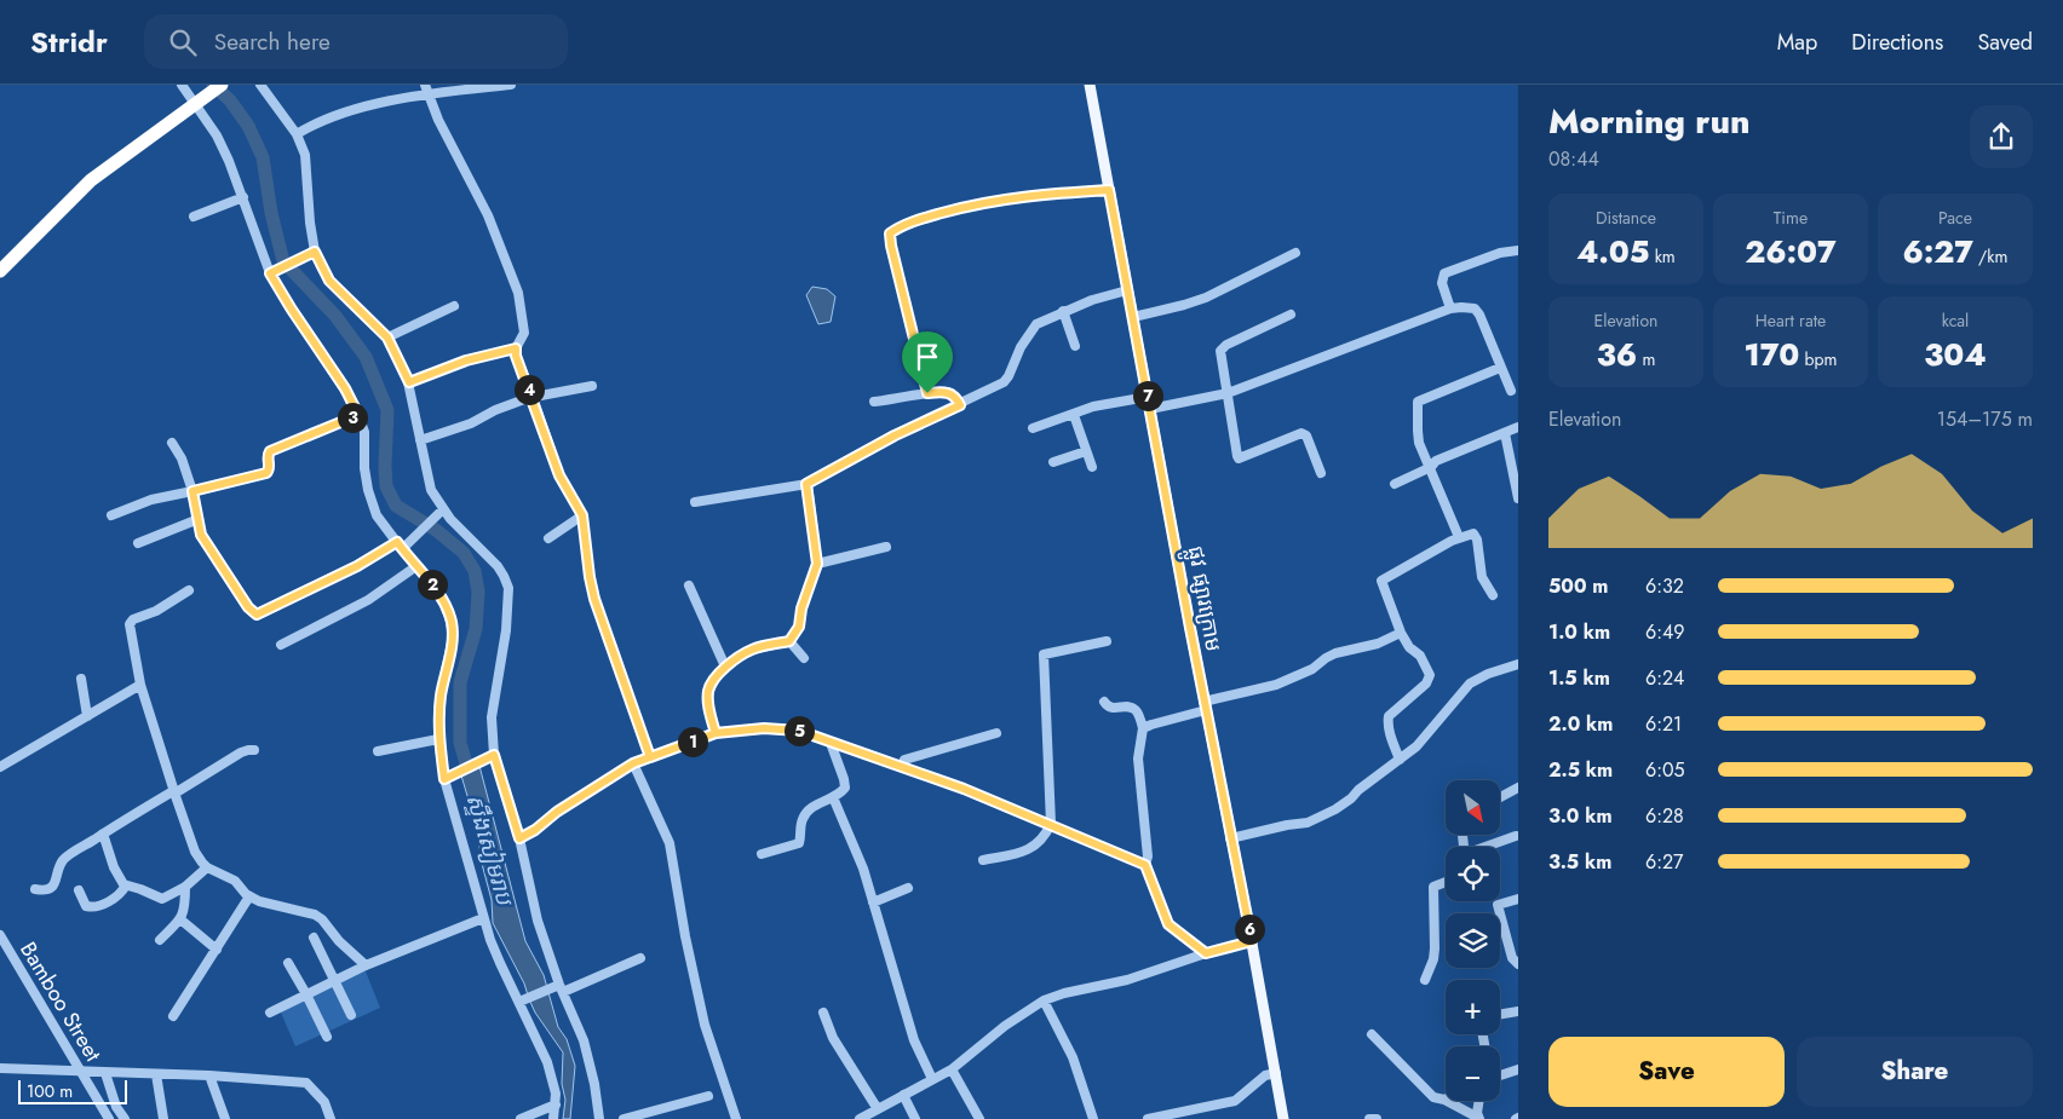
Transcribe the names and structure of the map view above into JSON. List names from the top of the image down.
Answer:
{
  "streets": {
    "main road": ["ផ្លូវ ផ្សារក្រោម"],
    "street": ["Bamboo Street"]
  },
  "water": ["ស្ទឹងសៀមរាប"],
  "scale_bar": "100 m",
  "north": "bottom right",
  "page": {
    "header": "Stridr",
    "search": "Search here",
    "nav": ["Map", "Directions", "Saved"],
    "heading": ["Morning run", "08:44"],
    "stats": [
      ["Distance", "4.05 km"],
      ["Time", "26:07"],
      ["Pace", "6:27 /km"],
      ["Elevation", "36 m"],
      ["Heart rate", "170 bpm"],
      ["kcal", "304"]
    ],
    "pins": [
      "4",
      "7",
      "3",
      "2",
      "5",
      "1",
      "6"
    ],
    "chart": ["Elevation", "154–175 m"],
    "list": [
      {
        "name": "500 m",
        "note": "6:32"
      },
      {
        "name": "1.0 km",
        "note": "6:49"
      },
      {
        "name": "1.5 km",
        "note": "6:24"
      },
      {
        "name": "2.0 km",
        "note": "6:21"
      },
      {
        "name": "2.5 km",
        "note": "6:05"
      },
      {
        "name": "3.0 km",
        "note": "6:28"
      },
      {
        "name": "3.5 km",
        "note": "6:27"
      }
    ],
    "map_buttons": ["+", "−"],
    "buttons": ["Save", "Share"],
    "scale": "100 m"
  }
}
